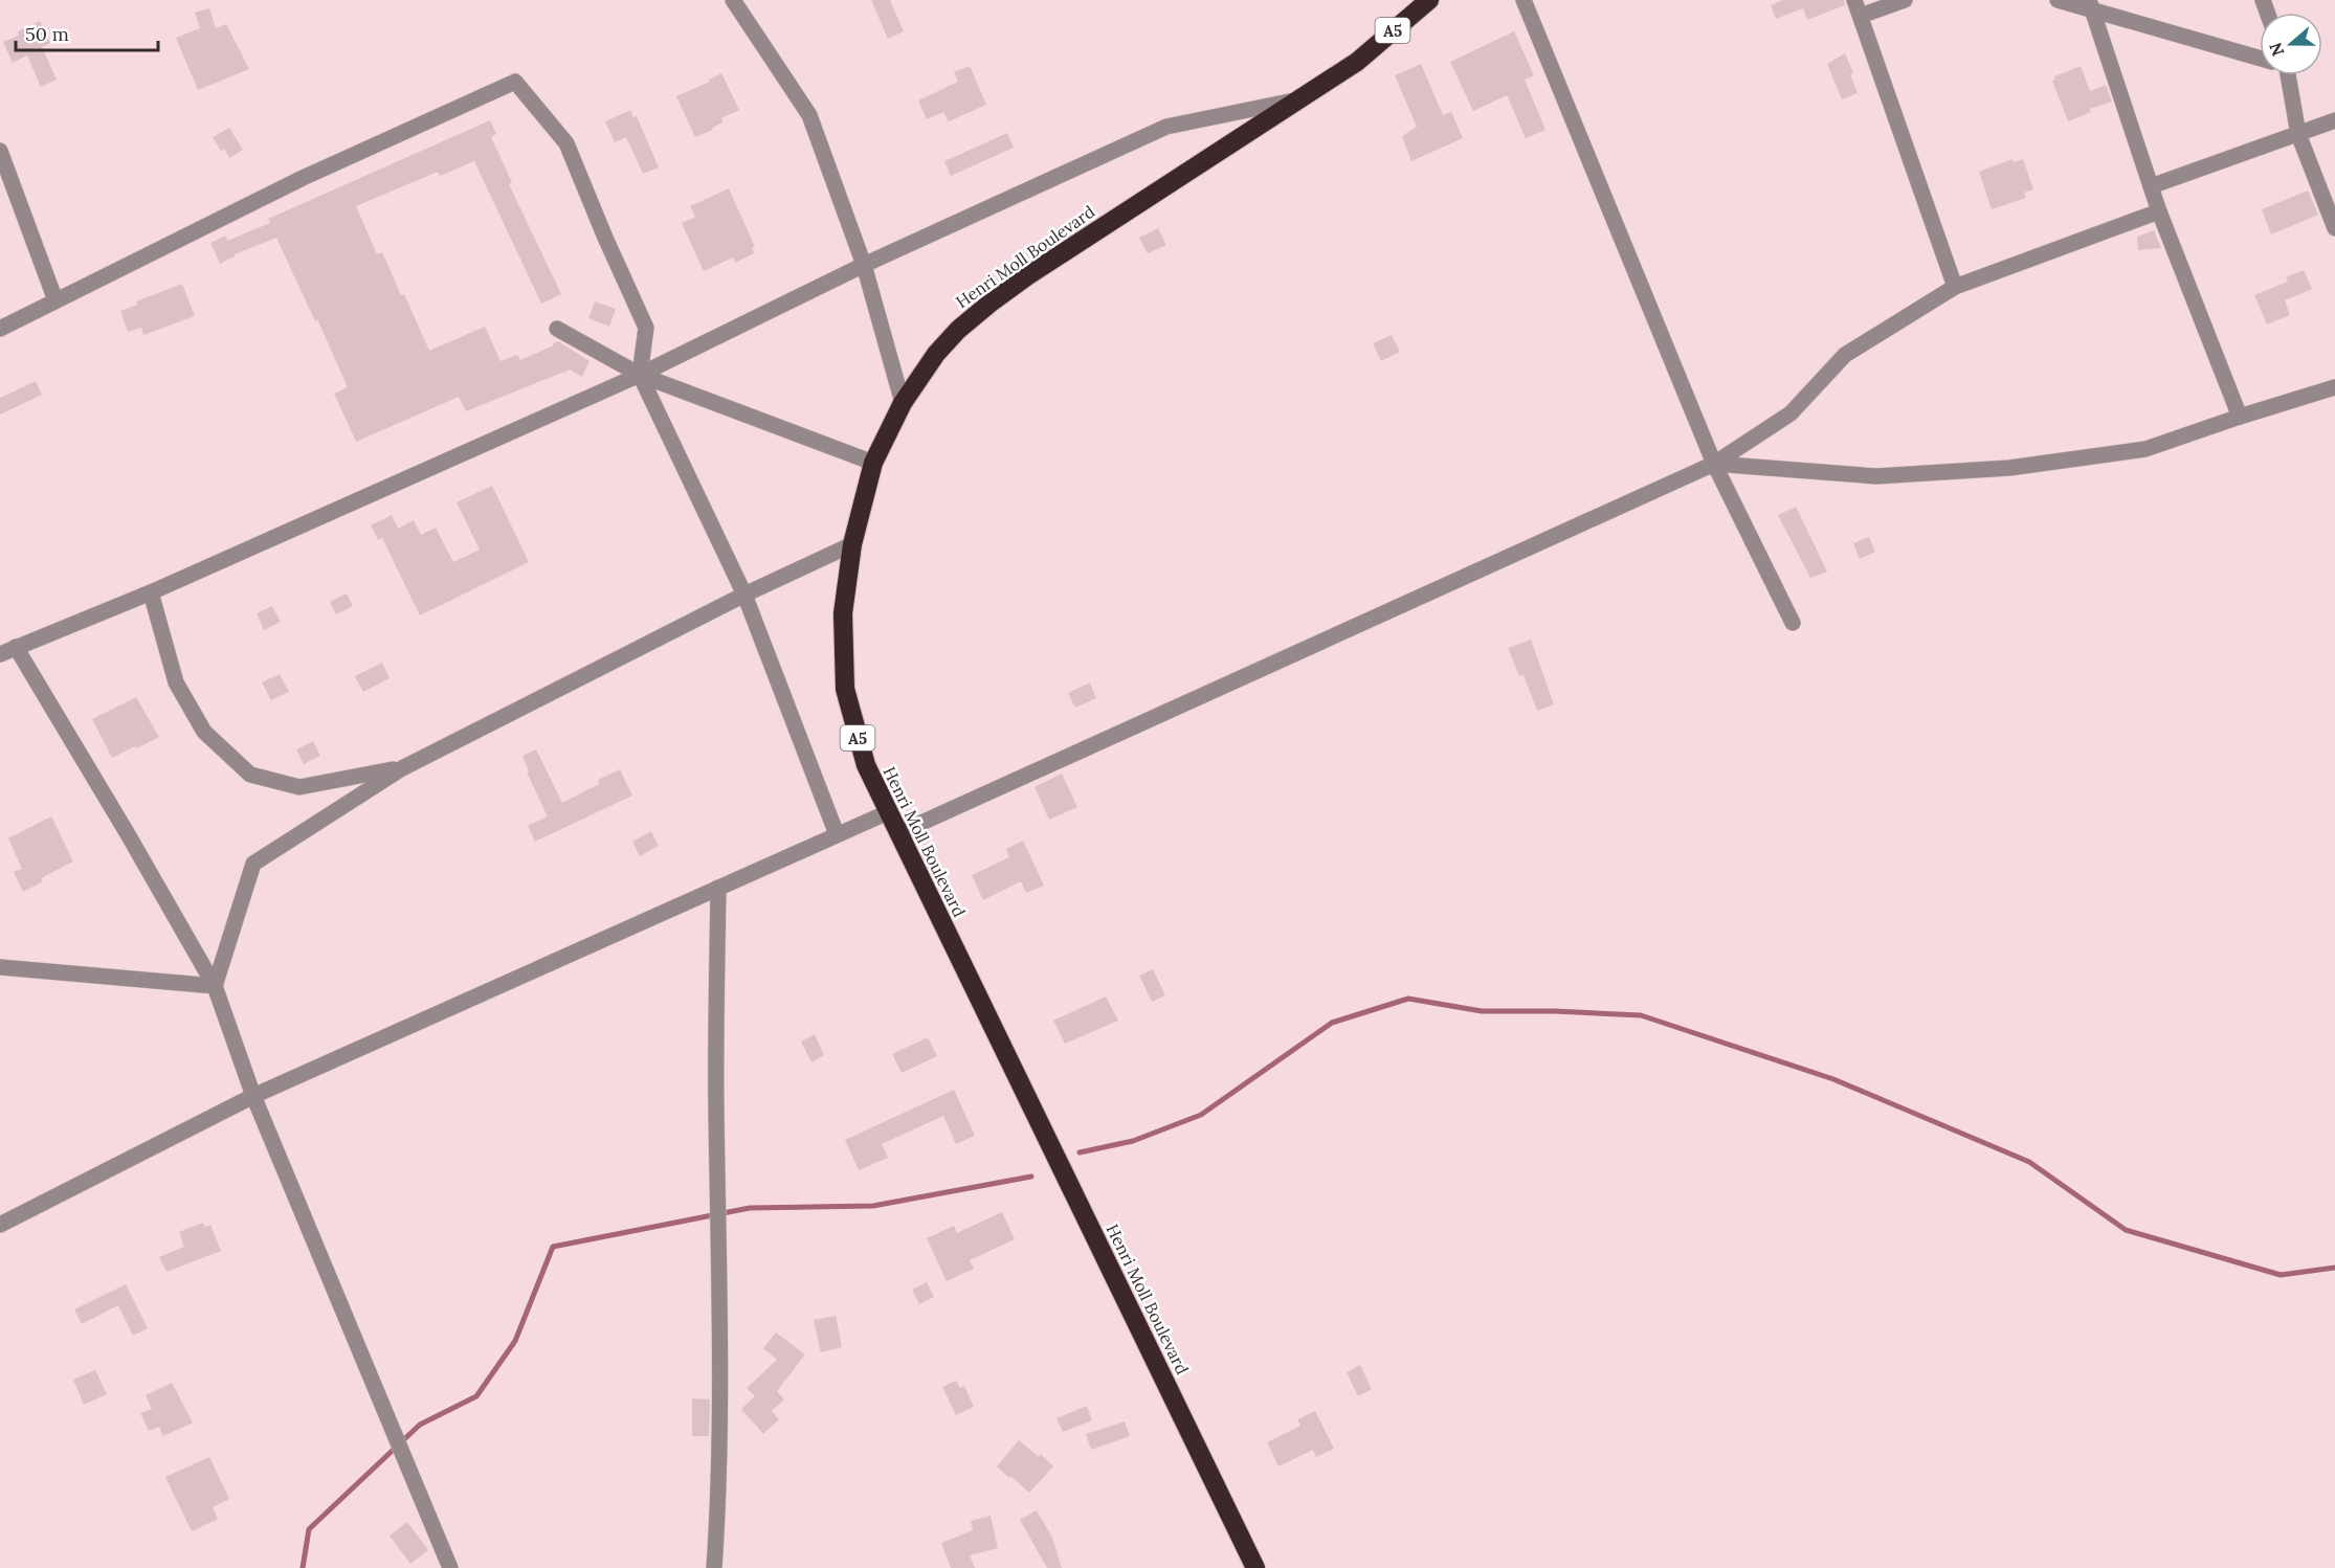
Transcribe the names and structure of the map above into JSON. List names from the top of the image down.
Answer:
{
  "streets": {
    "highway": ["A5", "Henri Moll Boulevard"]
  },
  "scale_bar": "50 m",
  "north": "left"
}
